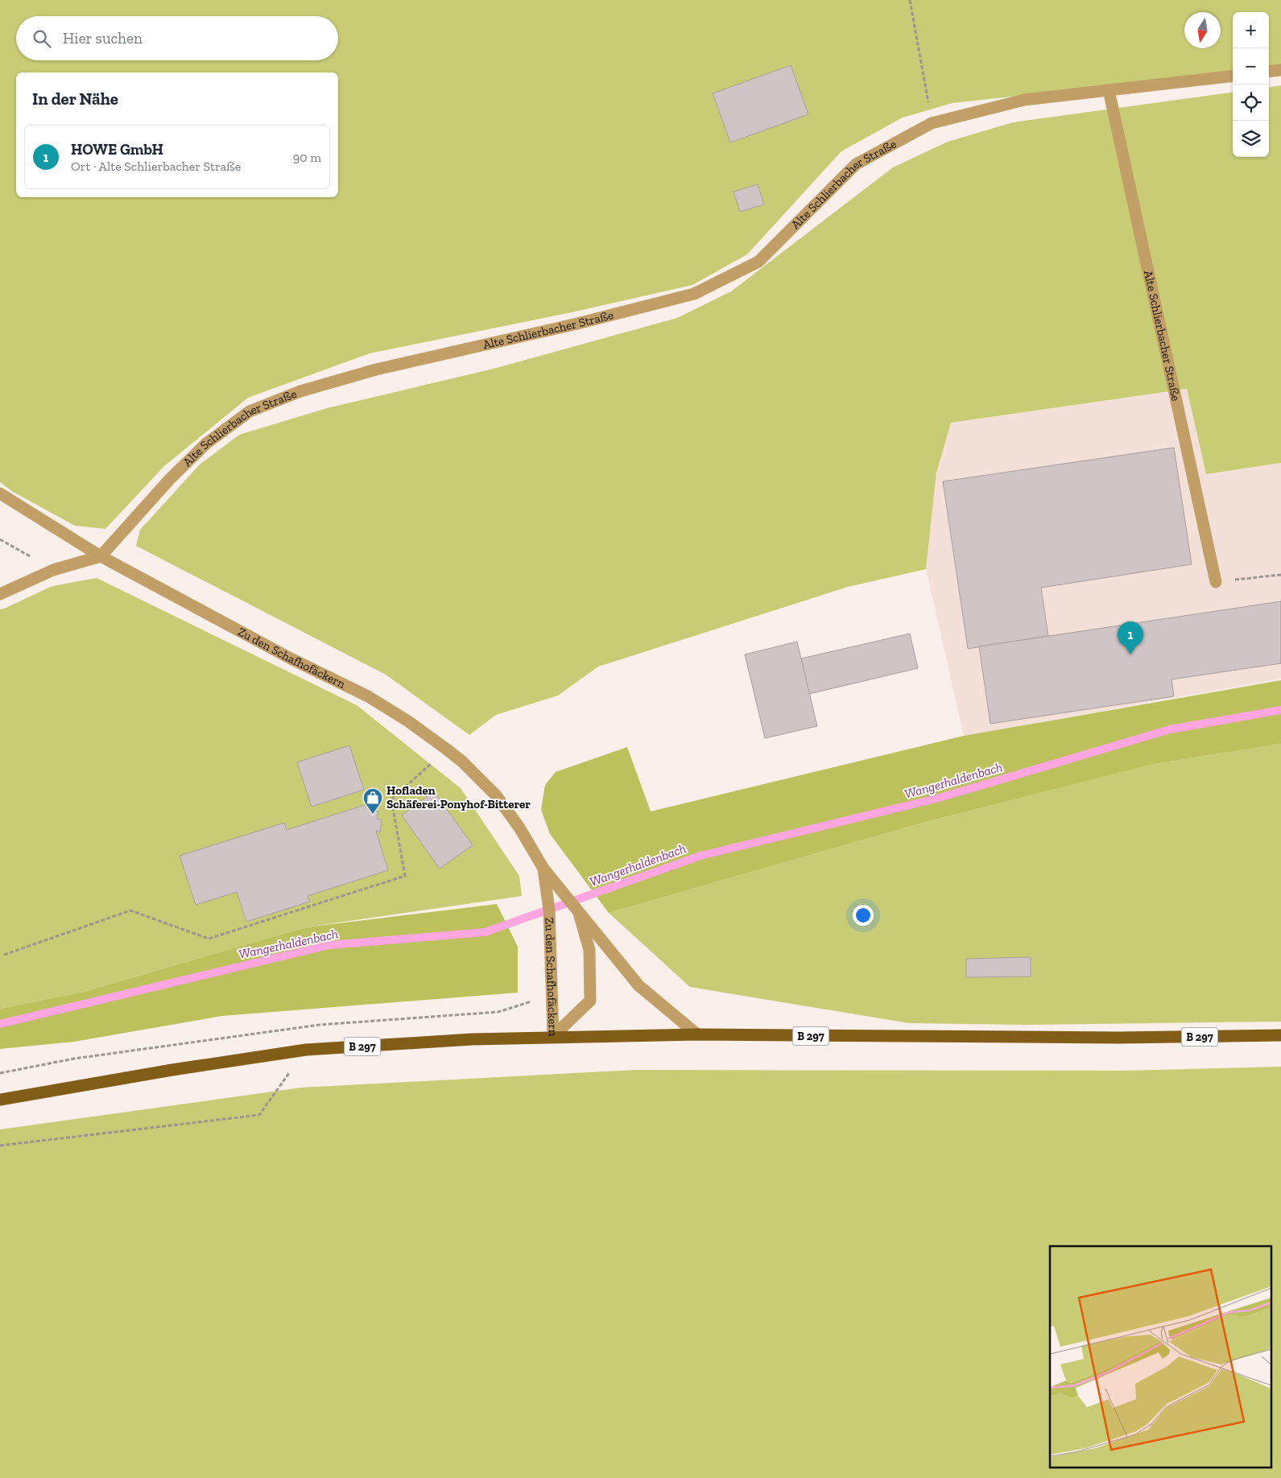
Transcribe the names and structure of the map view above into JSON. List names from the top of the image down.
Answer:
{
  "streets": {
    "main road": ["B 297"],
    "street": ["Alte Schlierbacher Straße", "Zu den Schafhofäckern"]
  },
  "crossings": [
    ["Alte Schlierbacher Straße", "Zu den Schafhofäckern"],
    ["Zu den Schafhofäckern", "B 297"]
  ],
  "water": ["Wangerhaldenbach"],
  "places": {
    "shop": ["Hofladen Schäferei-Ponyhof-Bitterer"]
  },
  "north": "bottom",
  "page": {
    "map_buttons": ["+", "−"],
    "search": "Hier suchen",
    "heading": "In der Nähe",
    "list": [
      {
        "mark": "1",
        "name": "HOWE GmbH",
        "note": "Ort · Alte Schlierbacher Straße",
        "value": "90 m"
      }
    ],
    "pins": "1"
  }
}
